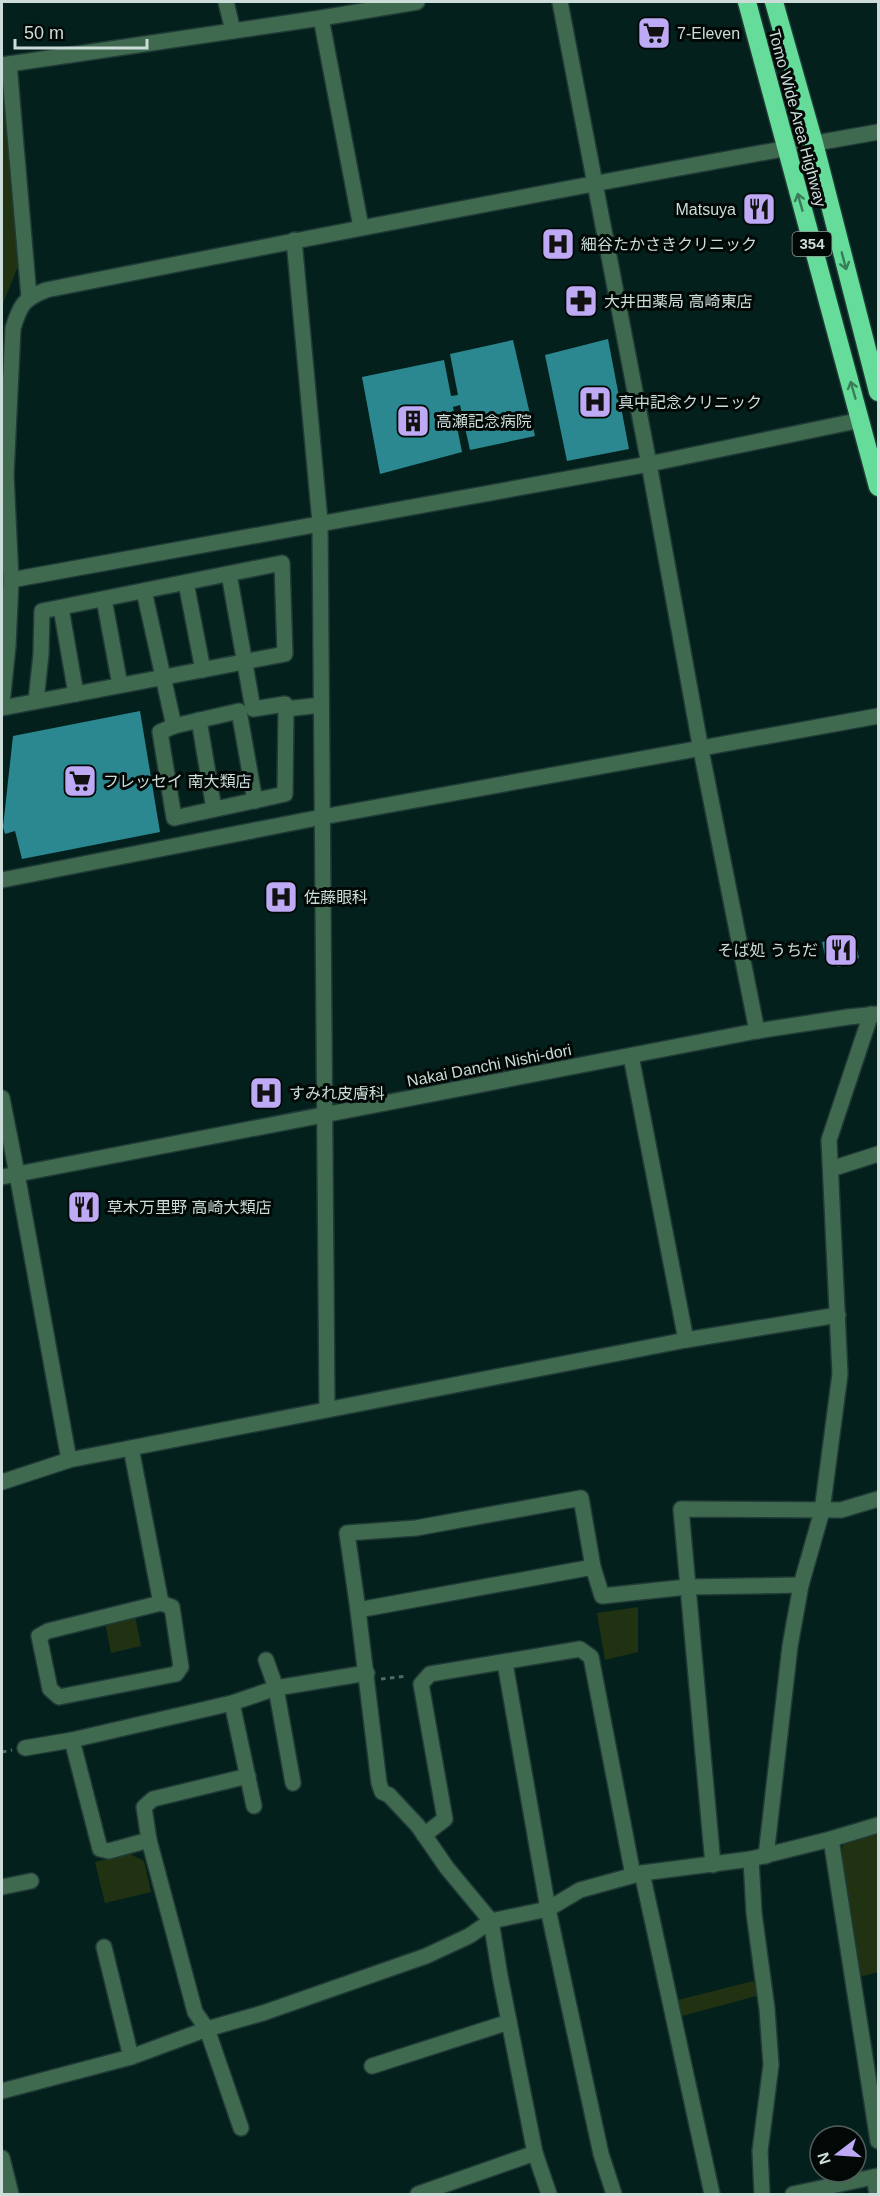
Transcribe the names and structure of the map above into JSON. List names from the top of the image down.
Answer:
{
  "streets": {
    "highway": ["Tomo Wide Area Highway", "354"],
    "street": ["Nakai Danchi Nishi-dori"]
  },
  "places": {
    "supermarket": ["7-Eleven", "フレッセイ 南大類店"],
    "restaurant": ["Matsuya", "そば処 うちだ", "草木万里野 高崎大類店"],
    "hospital": [
      "細谷たかさきクリニック",
      "真中記念クリニック",
      "佐藤眼科",
      "すみれ皮膚科"
    ],
    "pharmacy": ["大井田薬局 高崎東店"],
    "building": ["高瀬記念病院"]
  },
  "scale_bar": "50 m",
  "north": "left"
}
